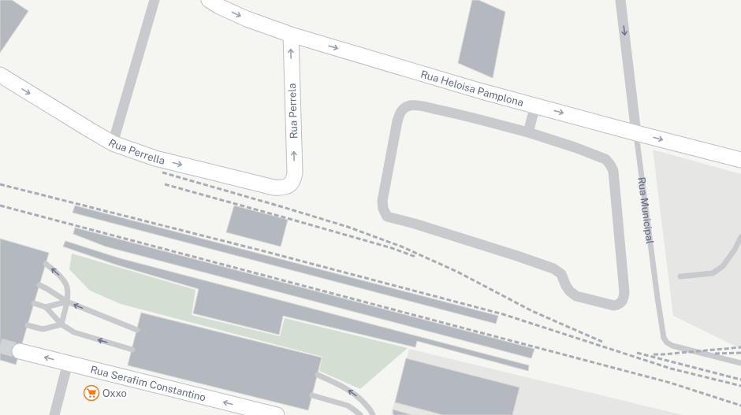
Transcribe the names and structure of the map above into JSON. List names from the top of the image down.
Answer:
{
  "streets": {
    "street": [
      "Rua Heloisa Pamplona",
      "Rua Perrela",
      "Rua Perrella",
      "Rua Municipal",
      "Rua Serafim Constantino"
    ]
  },
  "crossings": [
    ["Rua Heloisa Pamplona", "Rua Perrela"],
    ["Rua Heloisa Pamplona", "Rua Municipal"],
    ["Rua Perrela", "Rua Perrella"]
  ],
  "one_way": [
    "Rua Heloisa Pamplona",
    "Rua Perrela",
    "Rua Perrella",
    "Rua Serafim Constantino"
  ],
  "places": {
    "supermarket": ["Oxxo"]
  }
}
